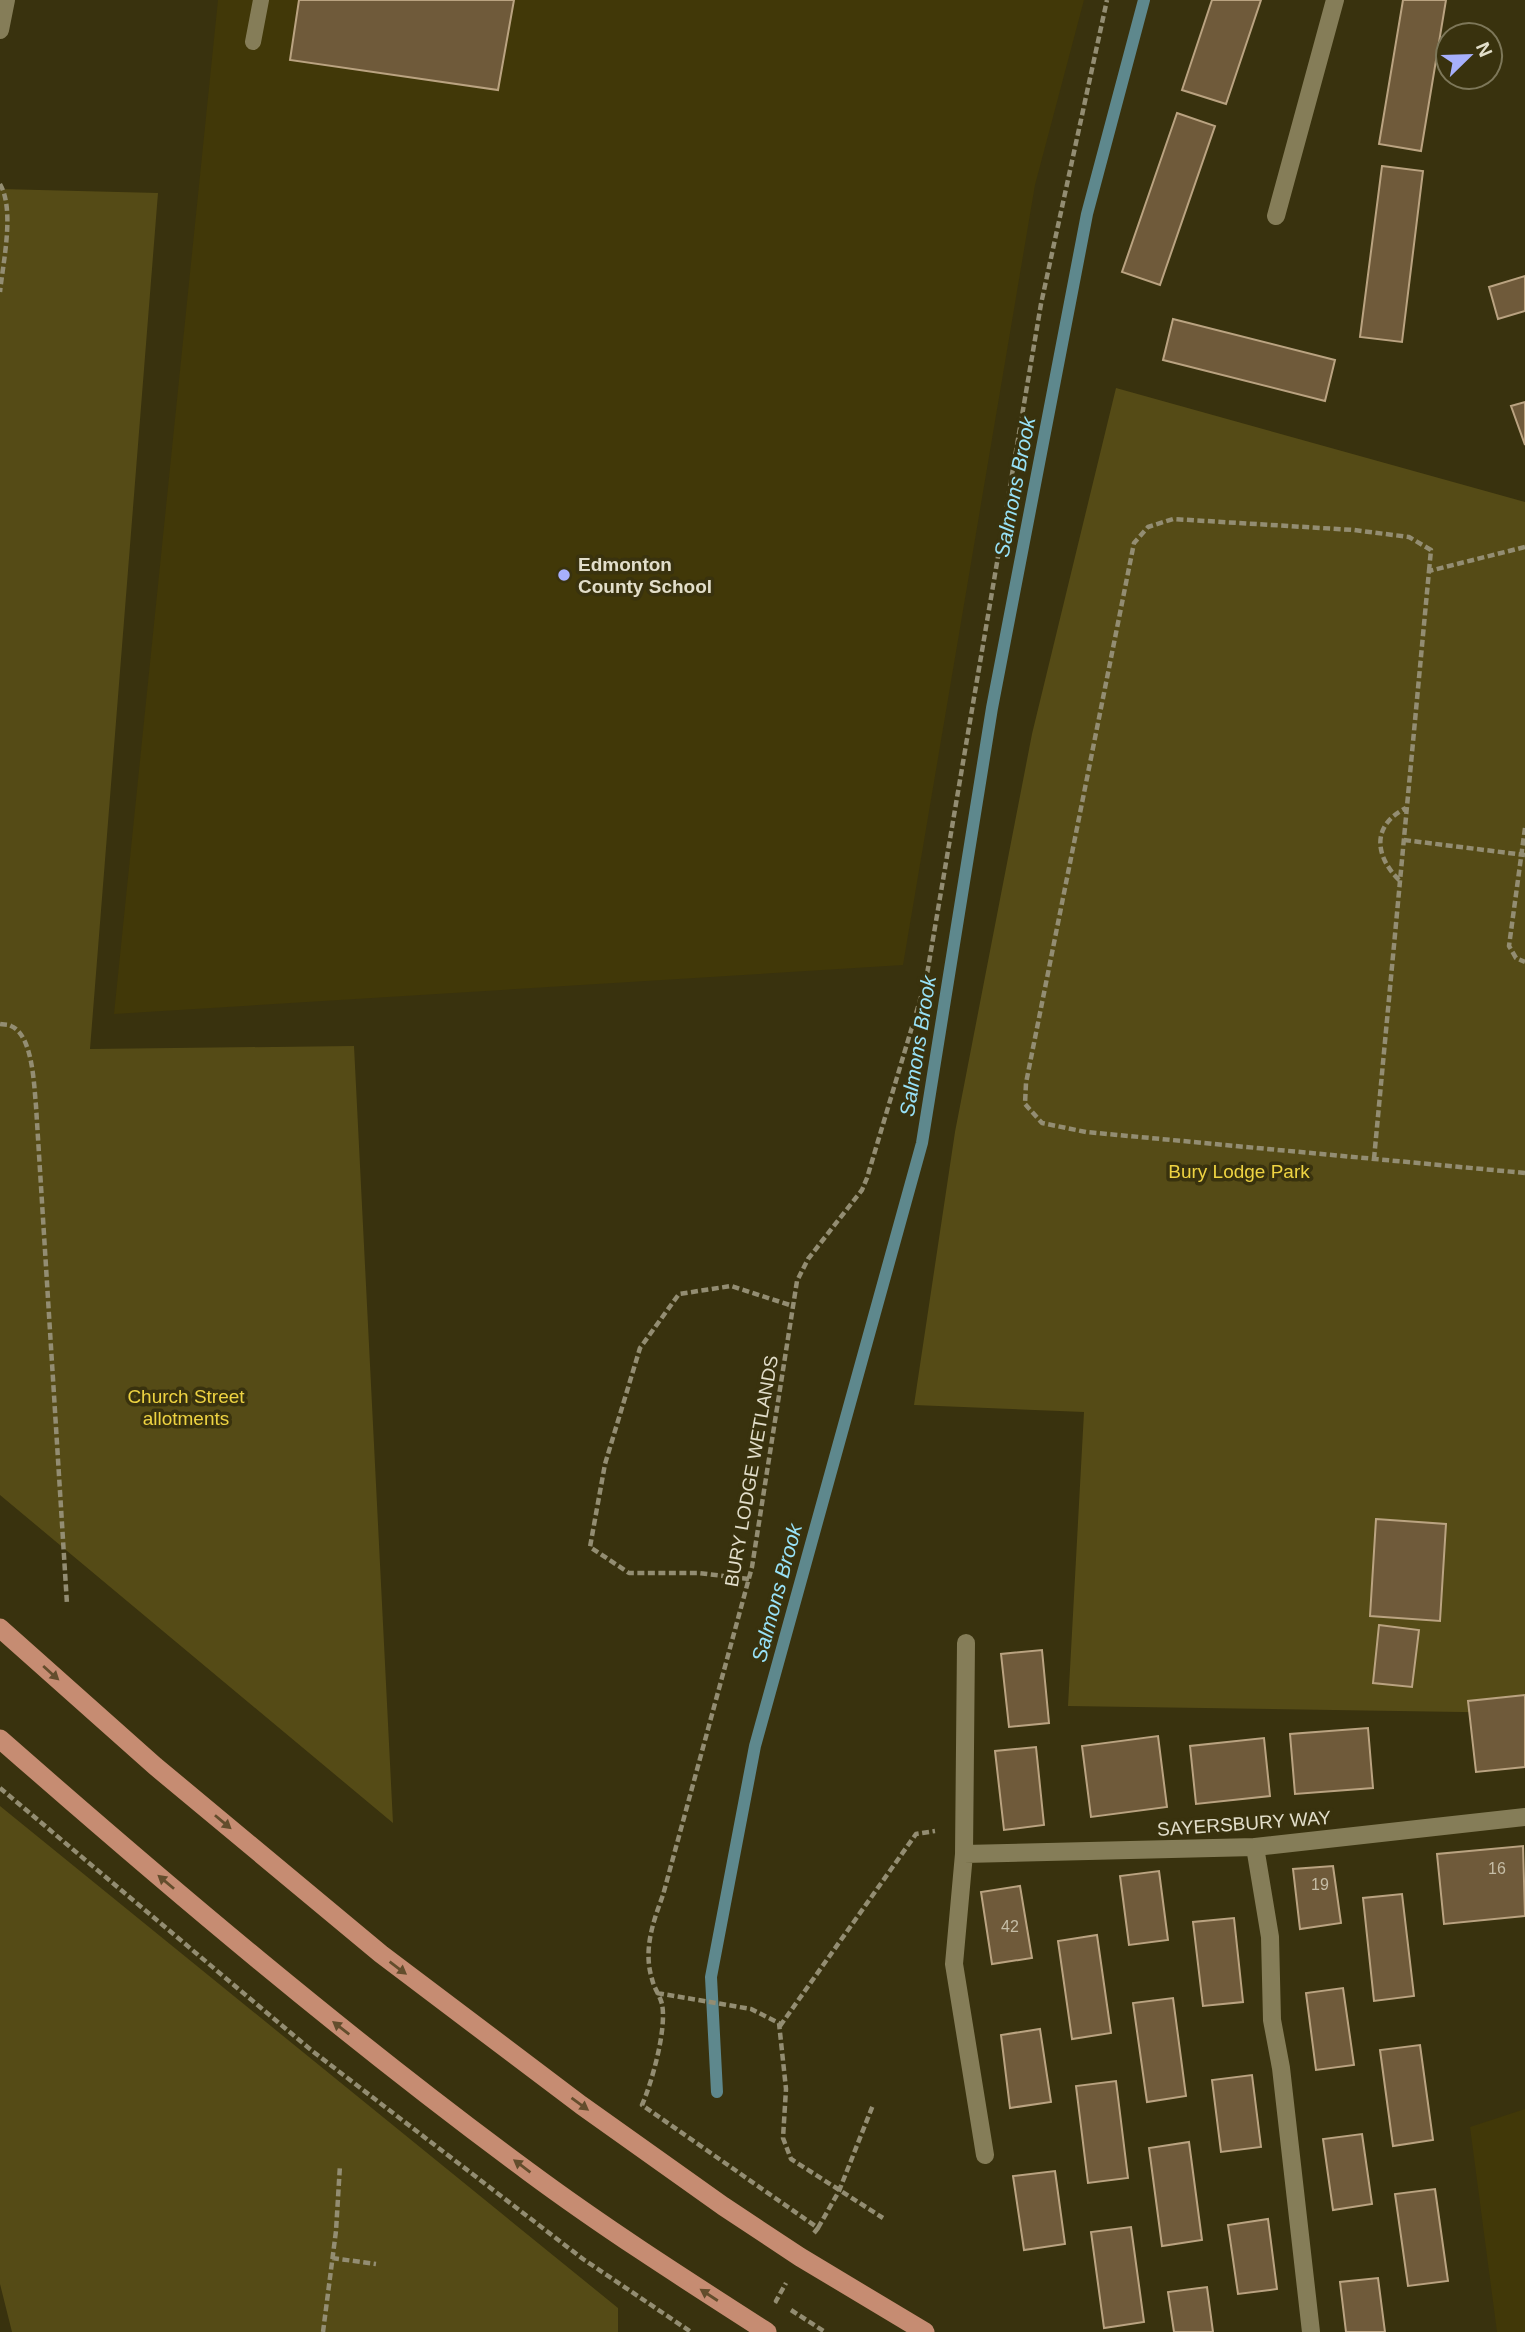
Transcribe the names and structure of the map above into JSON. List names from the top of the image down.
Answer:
{
  "streets": {
    "street": ["SAYERSBURY WAY"],
    "path": ["BURY LODGE WETLANDS"]
  },
  "water": ["Salmons Brook"],
  "parks": ["Bury Lodge Park", "Church Street allotments"],
  "places": ["Edmonton County School"],
  "house_numbers": ["16", "19", "42"],
  "north": "top right"
}
